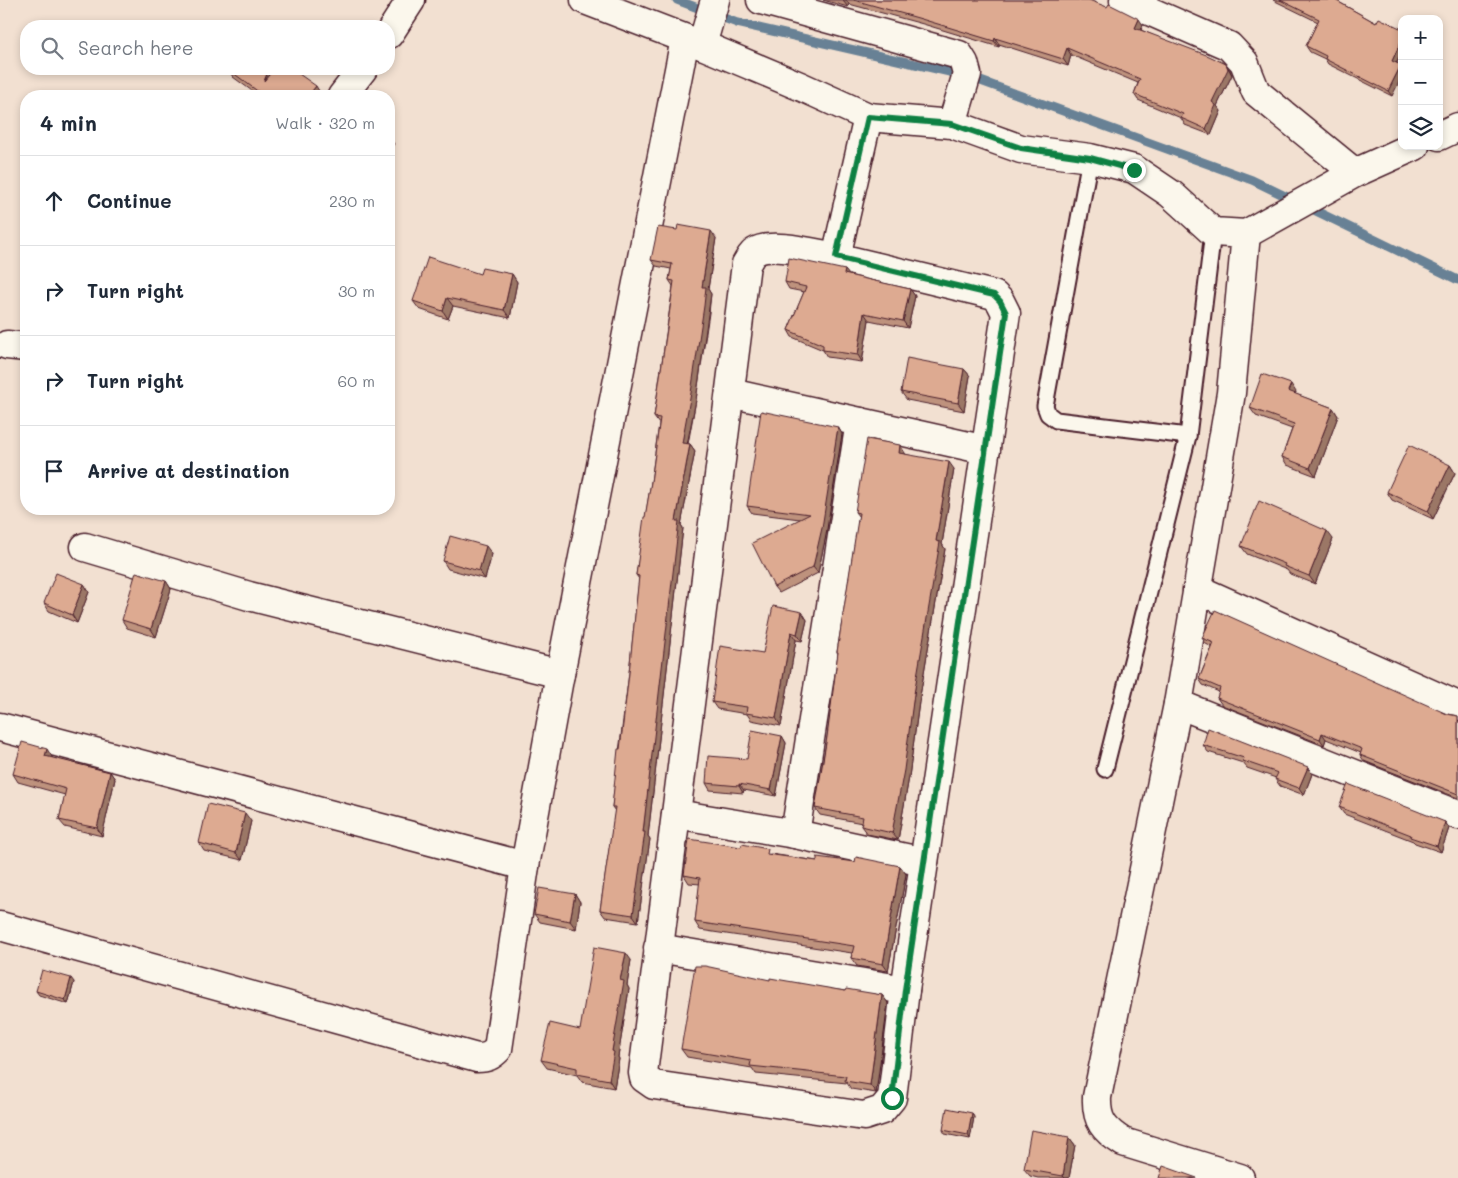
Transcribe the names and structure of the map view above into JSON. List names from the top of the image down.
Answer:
{
  "page": {
    "map_buttons": ["+", "−"],
    "search": "Search here",
    "heading": ["4 min", "Walk · 320 m"],
    "list": [
      ["Continue", "230 m"],
      ["Turn right", "30 m"],
      ["Turn right", "60 m"],
      "Arrive at destination"
    ]
  }
}
